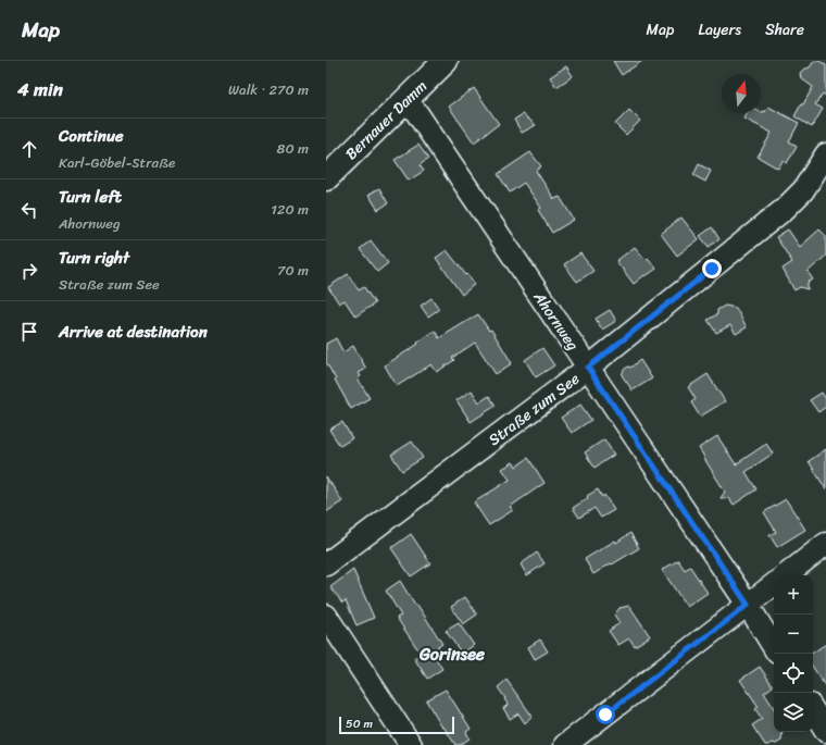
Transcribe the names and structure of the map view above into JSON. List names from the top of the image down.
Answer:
{
  "streets": {
    "main road": ["Bernauer Damm"],
    "street": ["Ahornweg", "Straße zum See"]
  },
  "crossings": [
    ["Bernauer Damm", "Ahornweg"],
    ["Ahornweg", "Straße zum See"]
  ],
  "districts": ["Gorinsee"],
  "scale_bar": "50 m",
  "north": "top",
  "page": {
    "header": "Map",
    "nav": ["Map", "Layers", "Share"],
    "heading": ["4 min", "Walk · 270 m"],
    "list": [
      ["Continue", "Karl-Göbel-Straße", "80 m"],
      ["Turn left", "Ahornweg", "120 m"],
      ["Turn right", "Straße zum See", "70 m"],
      "Arrive at destination"
    ],
    "map_buttons": ["+", "−"],
    "scale": "50 m"
  }
}
